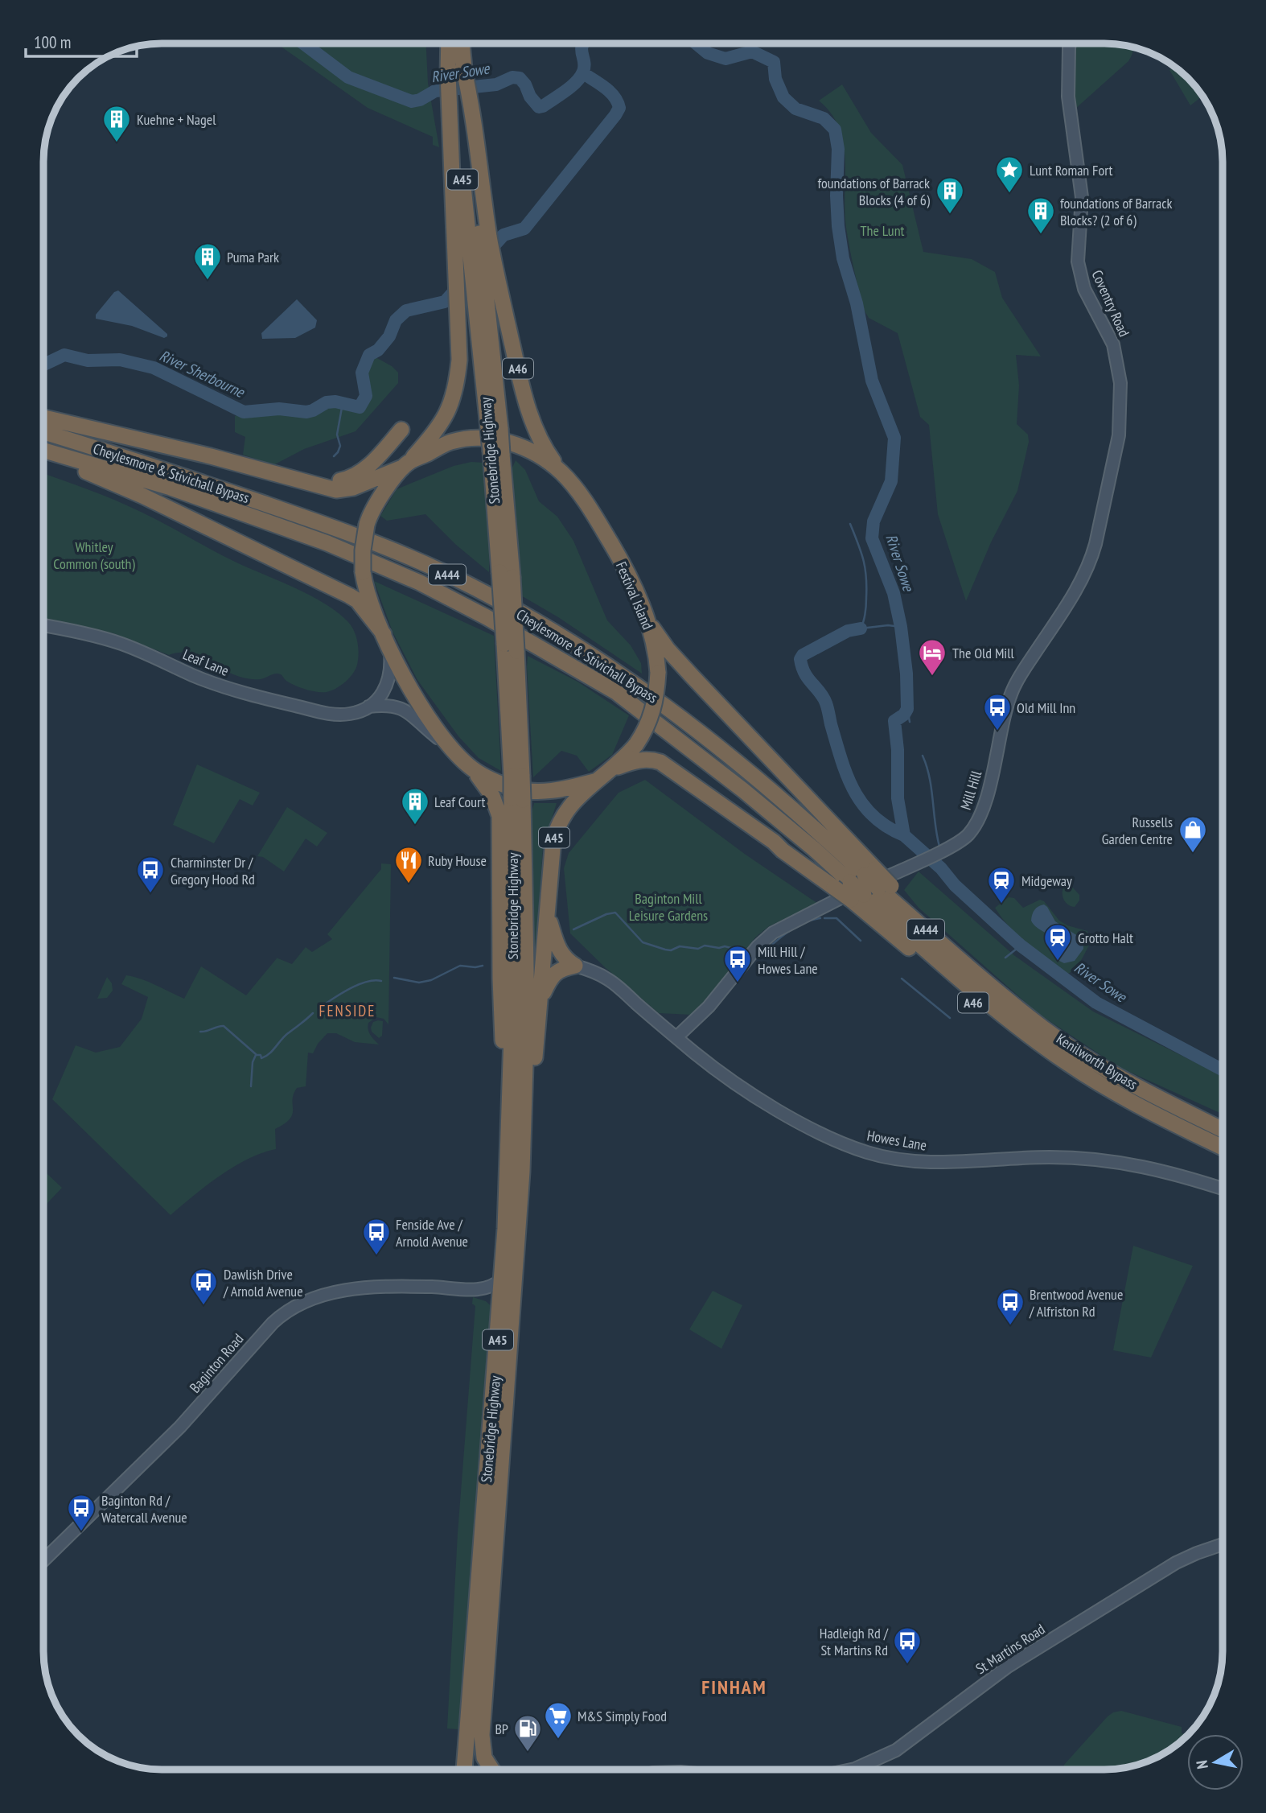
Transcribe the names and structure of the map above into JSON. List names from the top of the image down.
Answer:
{
  "streets": {
    "highway": [
      "A45",
      "A46",
      "Stonebridge Highway",
      "Cheylesmore & Stivichall Bypass",
      "A444",
      "Festival Island",
      "Kenilworth Bypass"
    ],
    "street": [
      "Coventry Road",
      "Leaf Lane",
      "Mill Hill",
      "Howes Lane",
      "Baginton Road",
      "St Martins Road"
    ]
  },
  "crossings": [
    ["A45", "Stonebridge Highway"],
    ["A45", "Festival Island"],
    ["Coventry Road", "Mill Hill"],
    ["A46", "Stonebridge Highway"],
    ["A46", "Cheylesmore & Stivichall Bypass"],
    ["A46", "Festival Island"],
    ["A46", "Kenilworth Bypass"],
    ["Stonebridge Highway", "Baginton Road"],
    ["Cheylesmore & Stivichall Bypass", "Kenilworth Bypass"],
    ["Festival Island", "Leaf Lane"],
    ["Mill Hill", "Howes Lane"]
  ],
  "districts": ["FENSIDE", "FINHAM"],
  "water": ["River Sowe", "River Sherbourne"],
  "parks": ["The Lunt", "Whitley Common (south)", "Baginton Mill Leisure Gardens"],
  "places": {
    "building": [
      "Kuehne + Nagel",
      "foundations of Barrack Blocks (4 of 6)",
      "foundations of Barrack Blocks? (2 of 6)",
      "Puma Park",
      "Leaf Court"
    ],
    "place": ["Lunt Roman Fort"],
    "hotel": ["The Old Mill"],
    "bus stop": [
      "Old Mill Inn",
      "Charminster Dr / Gregory Hood Rd",
      "Mill Hill / Howes Lane",
      "Fenside Ave / Arnold Avenue",
      "Dawlish Drive / Arnold Avenue",
      "Brentwood Avenue / Alfriston Rd",
      "Baginton Rd / Watercall Avenue",
      "Hadleigh Rd / St Martins Rd"
    ],
    "shop": ["Russells Garden Centre"],
    "restaurant": ["Ruby House"],
    "station": ["Midgeway", "Grotto Halt"],
    "supermarket": ["M&S Simply Food"],
    "fuel station": ["BP"]
  },
  "scale_bar": "100 m",
  "north": "left"
}
